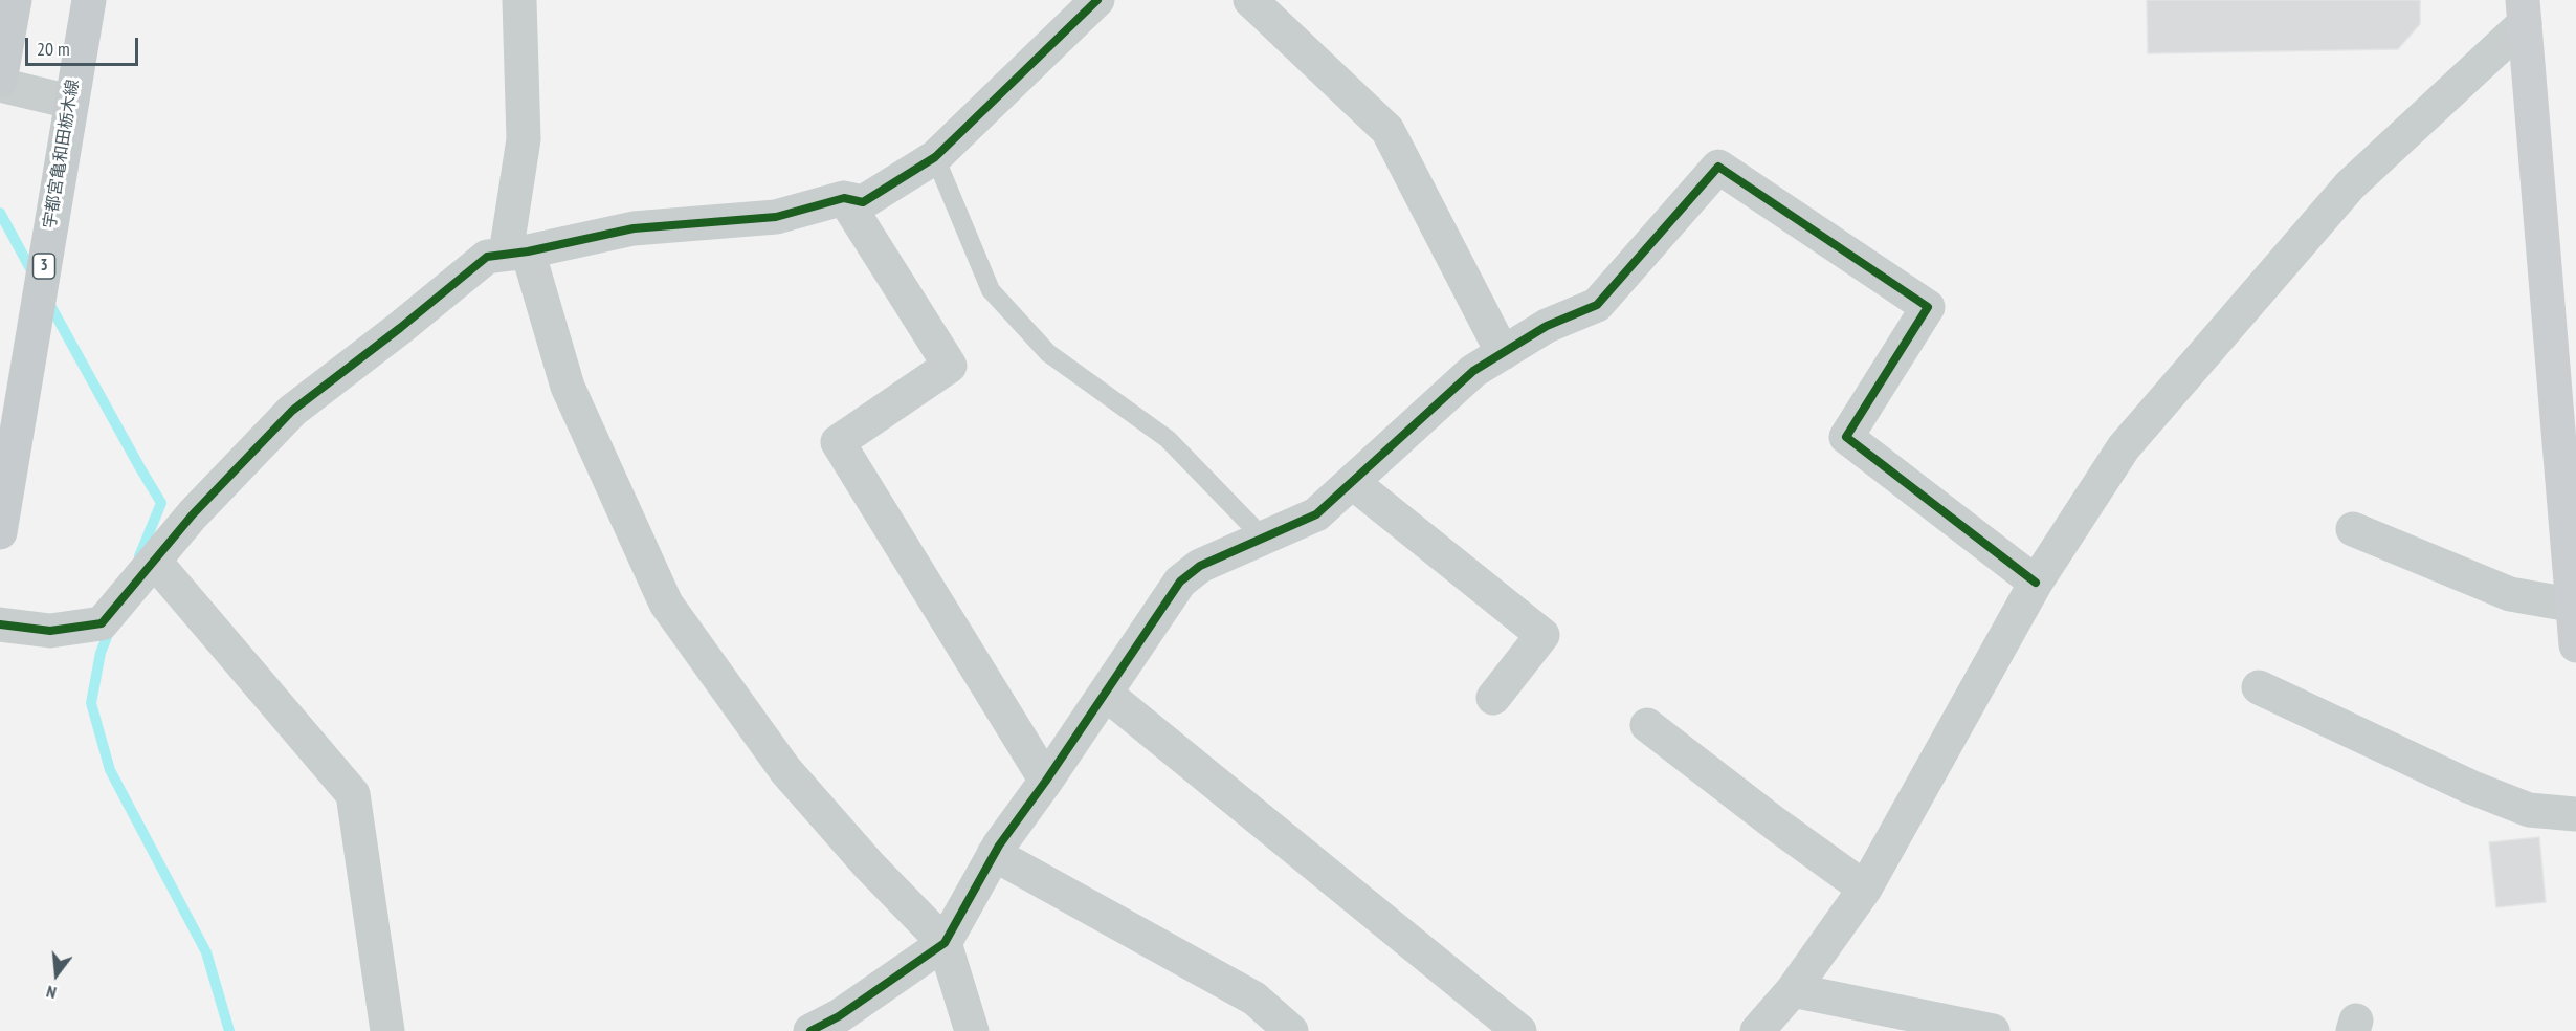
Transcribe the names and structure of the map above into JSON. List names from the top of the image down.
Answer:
{
  "streets": {
    "main road": ["宇都宮亀和田栃木線", "3"]
  },
  "scale_bar": "20 m",
  "north": "bottom"
}
